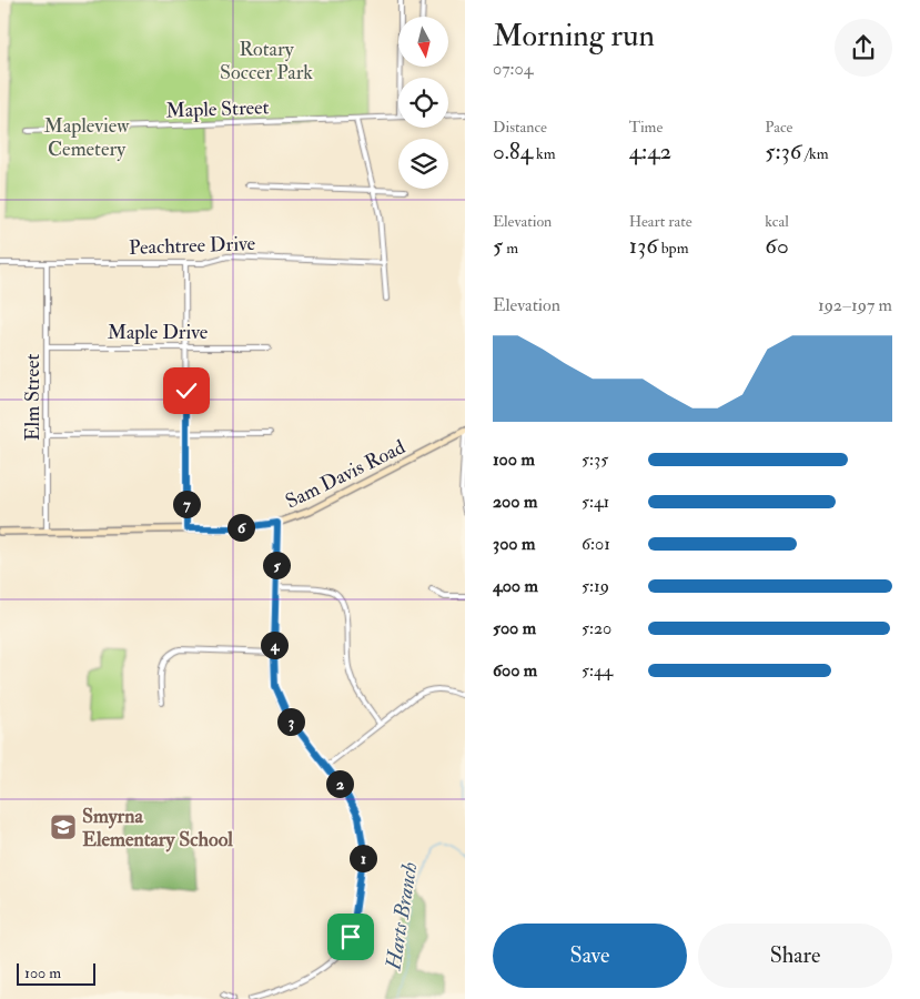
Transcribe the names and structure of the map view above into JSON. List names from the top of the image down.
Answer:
{
  "streets": {
    "street": [
      "Maple Street",
      "Peachtree Drive",
      "Maple Drive",
      "Elm Street",
      "Sam Davis Road"
    ]
  },
  "crossings": [
    ["Peachtree Drive", "Elm Street"],
    ["Maple Drive", "Elm Street"],
    ["Elm Street", "Sam Davis Road"]
  ],
  "water": ["Harts Branch"],
  "parks": ["Rotary Soccer Park", "Mapleview Cemetery"],
  "places": {
    "school or university": ["Smyrna Elementary School"]
  },
  "scale_bar": "100 m",
  "north": "bottom",
  "page": {
    "heading": ["Morning run", "07:04"],
    "stats": [
      ["Distance", "0.84 km"],
      ["Time", "4:42"],
      ["Pace", "5:36 /km"],
      ["Elevation", "5 m"],
      ["Heart rate", "136 bpm"],
      ["kcal", "60"]
    ],
    "chart": ["Elevation", "192–197 m"],
    "list": [
      {
        "name": "100 m",
        "note": "5:35"
      },
      {
        "name": "200 m",
        "note": "5:41"
      },
      {
        "name": "300 m",
        "note": "6:01"
      },
      {
        "name": "400 m",
        "note": "5:19"
      },
      {
        "name": "500 m",
        "note": "5:20"
      },
      {
        "name": "600 m",
        "note": "5:44"
      }
    ],
    "pins": [
      "7",
      "6",
      "5",
      "4",
      "3",
      "2",
      "1"
    ],
    "buttons": ["Save", "Share"],
    "scale": "100 m"
  }
}
